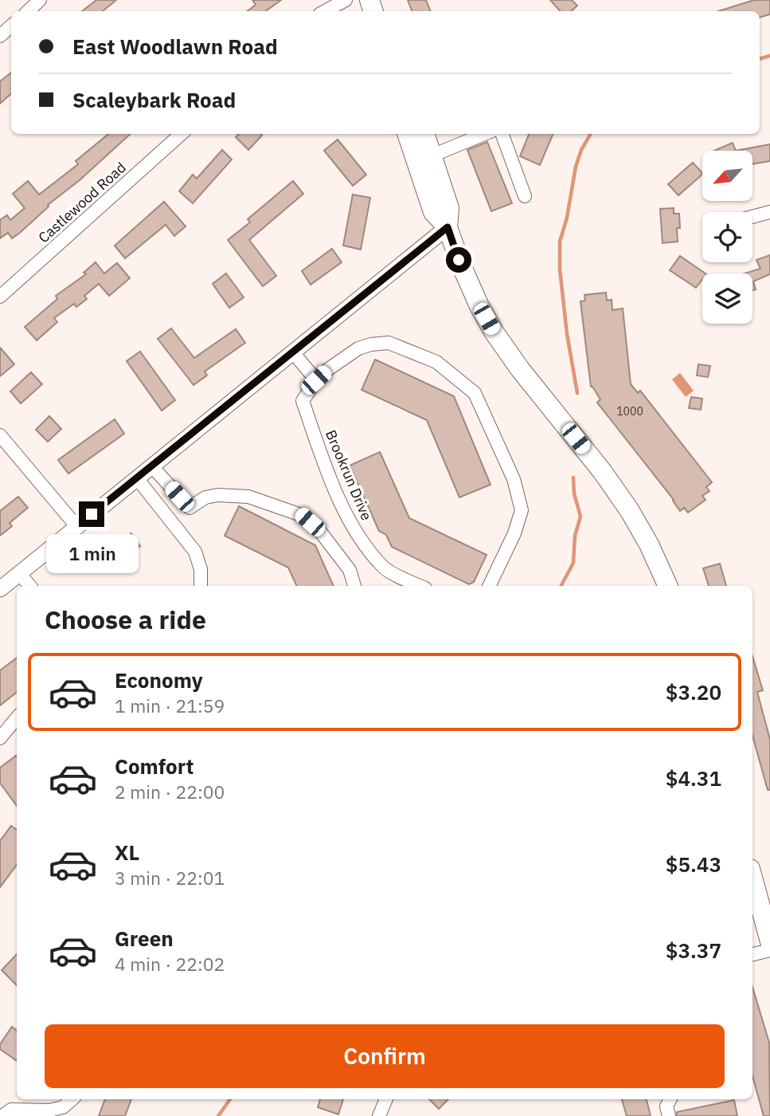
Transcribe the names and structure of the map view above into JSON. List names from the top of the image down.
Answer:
{
  "streets": {
    "street": ["Castlewood Road", "Brookrun Drive"]
  },
  "house_numbers": ["1000"],
  "north": "bottom left",
  "page": {
    "banner": ["East Woodlawn Road", "Scaleybark Road"],
    "bubble": "1 min",
    "heading": "Choose a ride",
    "list": [
      {
        "name": "Economy",
        "note": "1 min · 21:59",
        "value": "$3.20"
      },
      {
        "name": "Comfort",
        "note": "2 min · 22:00",
        "value": "$4.31"
      },
      {
        "name": "XL",
        "note": "3 min · 22:01",
        "value": "$5.43"
      },
      {
        "name": "Green",
        "note": "4 min · 22:02",
        "value": "$3.37"
      }
    ],
    "buttons": "Confirm"
  }
}
